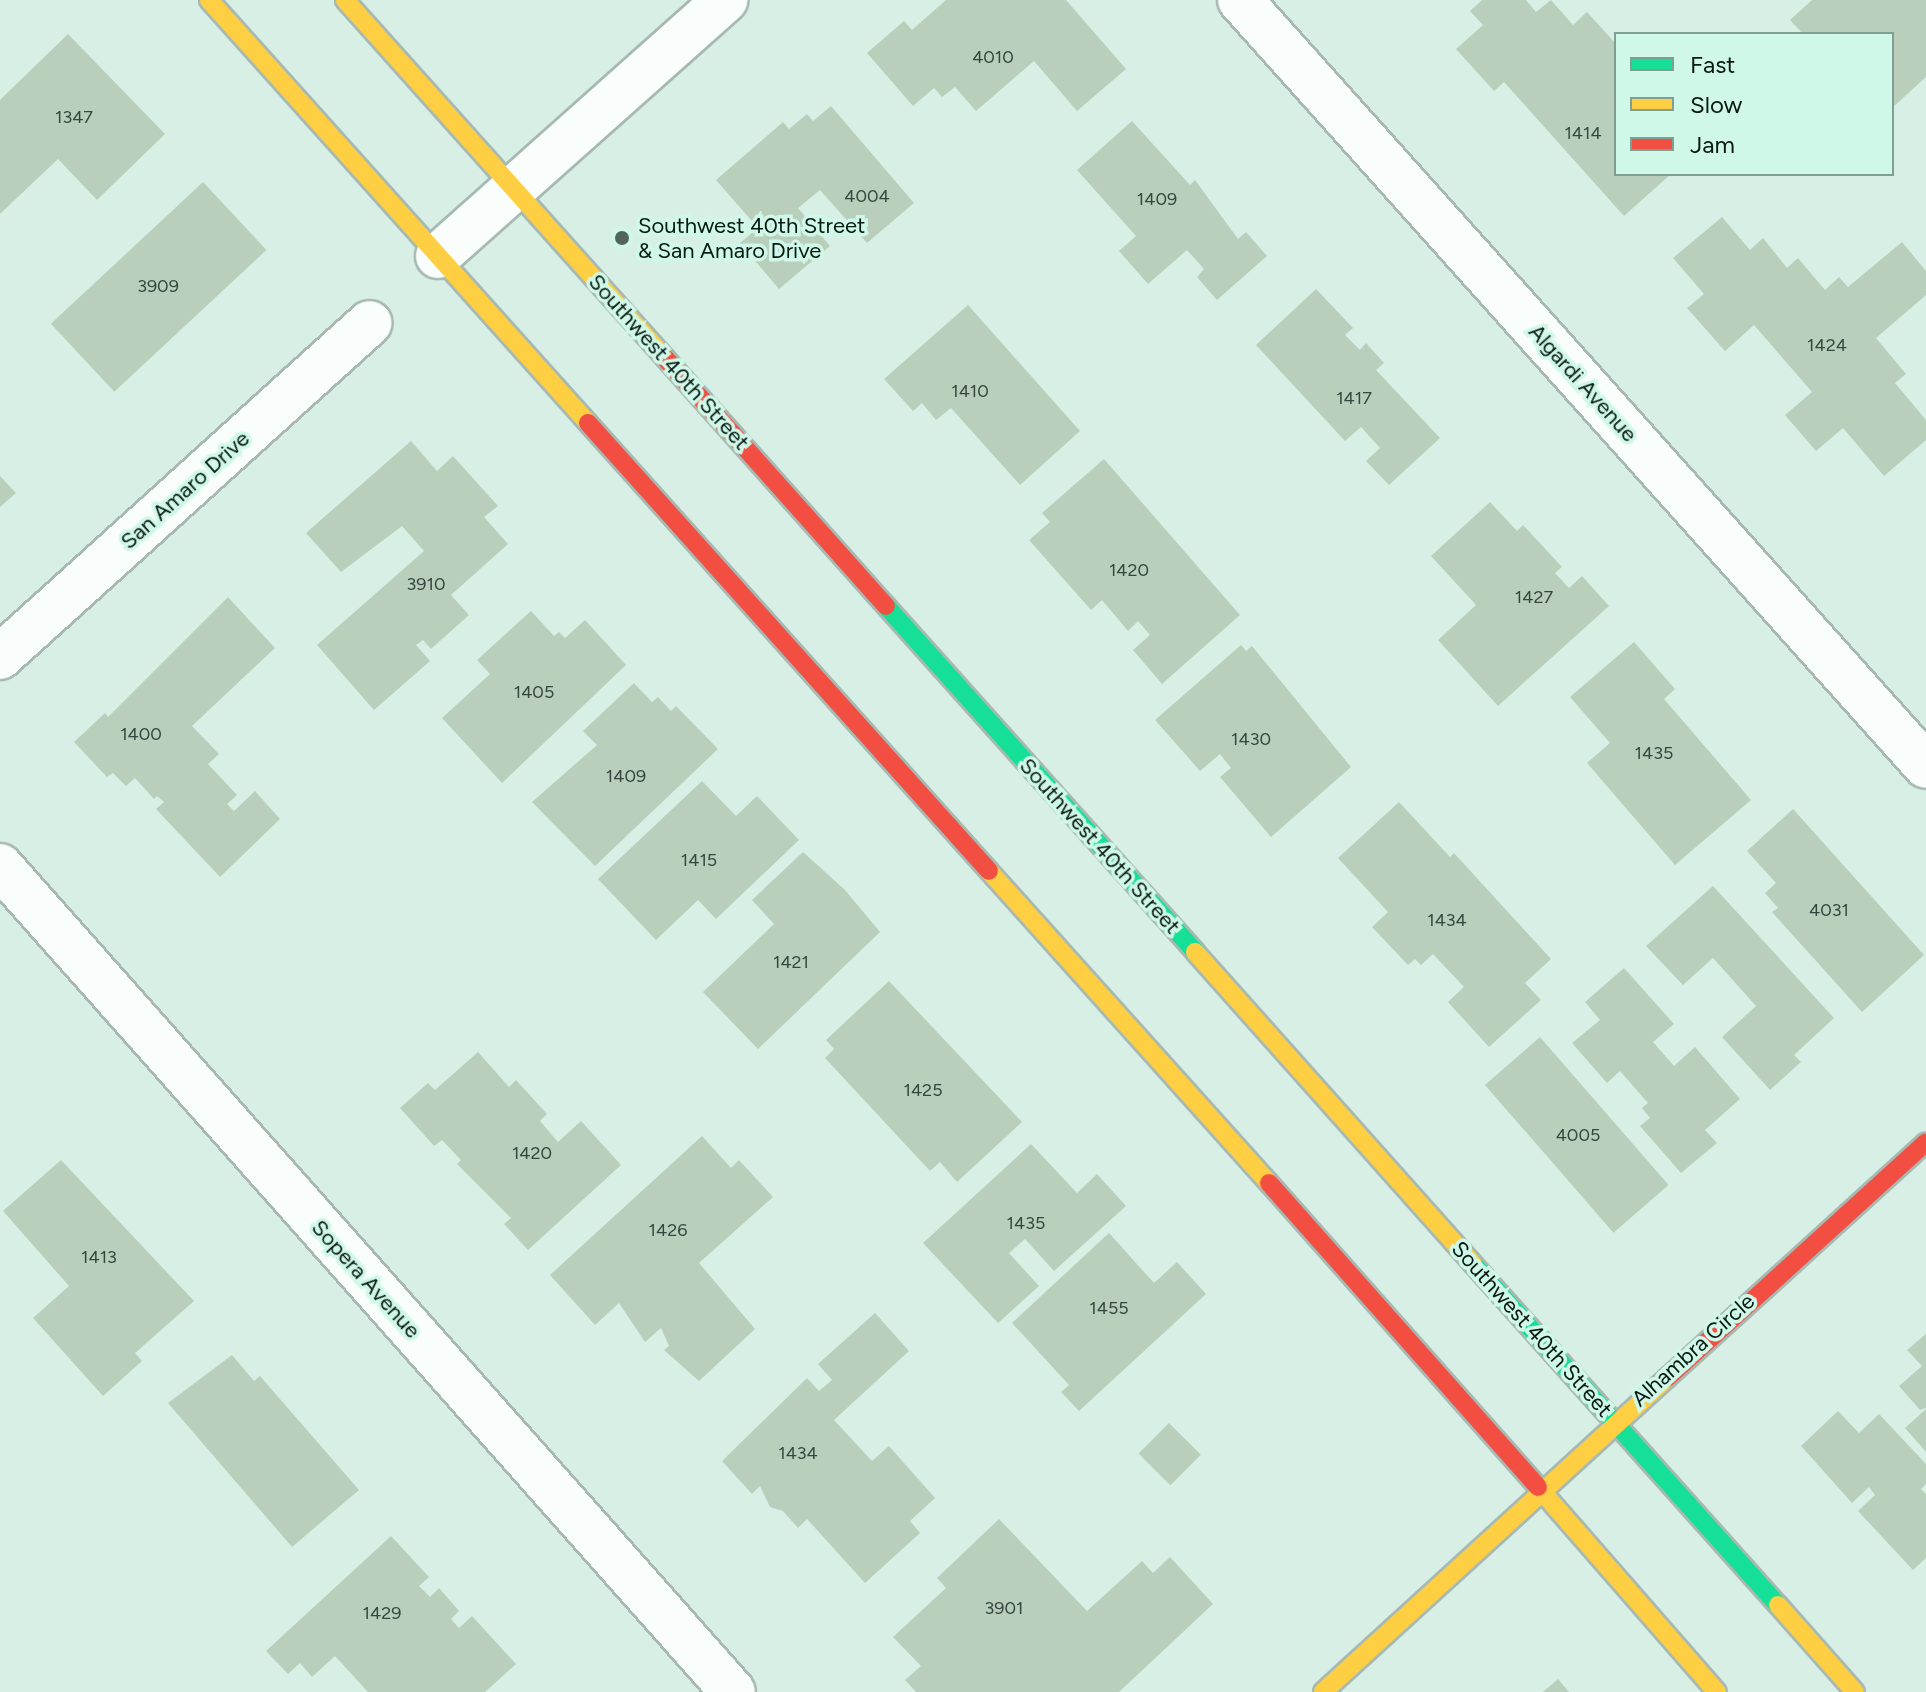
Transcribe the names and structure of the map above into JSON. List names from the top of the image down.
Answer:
{
  "streets": {
    "main road": ["Southwest 40th Street", "Alhambra Circle"],
    "street": ["Algardi Avenue", "San Amaro Drive", "Sopera Avenue"]
  },
  "crossings": [
    ["Southwest 40th Street", "Alhambra Circle"]
  ],
  "places": ["Southwest 40th Street & San Amaro Drive"],
  "house_numbers": [
    "4010",
    "1347",
    "1414",
    "4004",
    "1409",
    "3909",
    "1424",
    "1410",
    "1417",
    "1420",
    "3910",
    "1427",
    "1405",
    "1400",
    "1430",
    "1435",
    "1409",
    "1415",
    "4031",
    "1434",
    "1421",
    "1425",
    "4005",
    "1420",
    "1435",
    "1426",
    "1413",
    "1455",
    "1434",
    "3901",
    "1429"
  ],
  "legend": ["Fast", "Slow", "Jam"]
}
